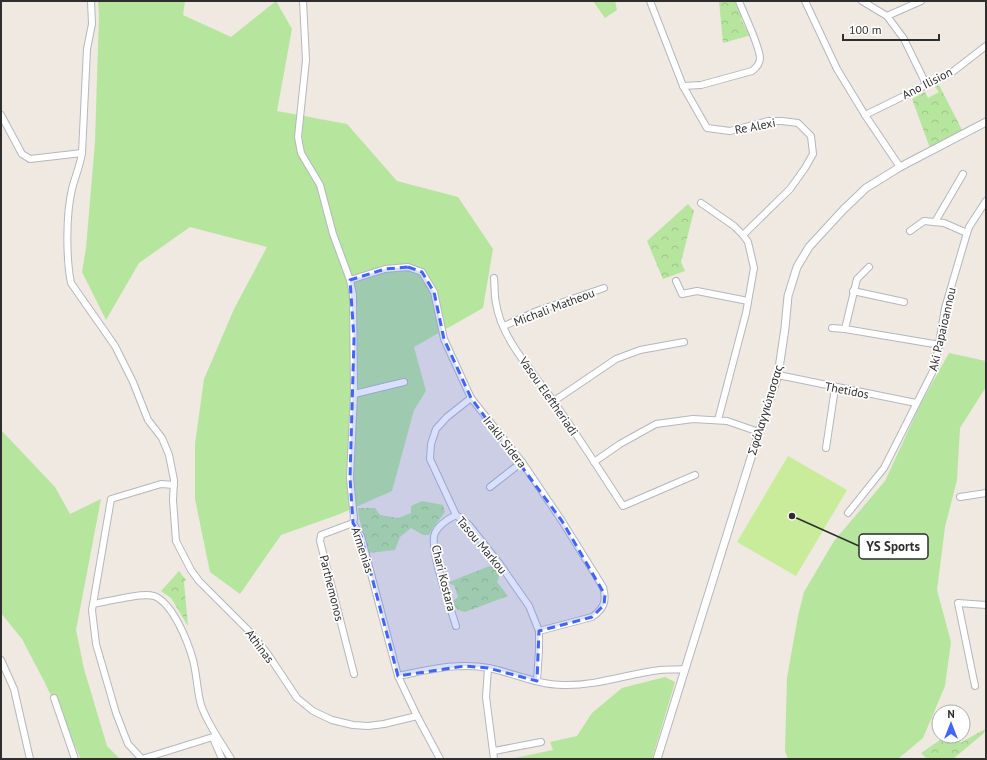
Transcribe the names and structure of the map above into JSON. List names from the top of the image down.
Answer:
{
  "streets": {
    "street": [
      "Ano Ilision",
      "Re Alexi",
      "Michali Matheou",
      "Aki Papaioannou",
      "Thetidos",
      "Vasou Eleftheriadi",
      "Σφάλαγγιώτισσας",
      "Irakli Sidera",
      "Tasou Markou",
      "Armenias",
      "Chari Kostara",
      "Parthemonos",
      "Athinas"
    ]
  },
  "crossings": [
    ["Michali Matheou", "Vasou Eleftheriadi"],
    ["Aki Papaioannou", "Thetidos"],
    ["Thetidos", "Σφάλαγγιώτισσας"],
    ["Irakli Sidera", "Tasou Markou"],
    ["Irakli Sidera", "Armenias"],
    ["Tasou Markou", "Chari Kostara"],
    ["Armenias", "Parthemonos"],
    ["Armenias", "Athinas"]
  ],
  "places": ["YS Sports"],
  "scale_bar": "100 m",
  "north": "top"
}
